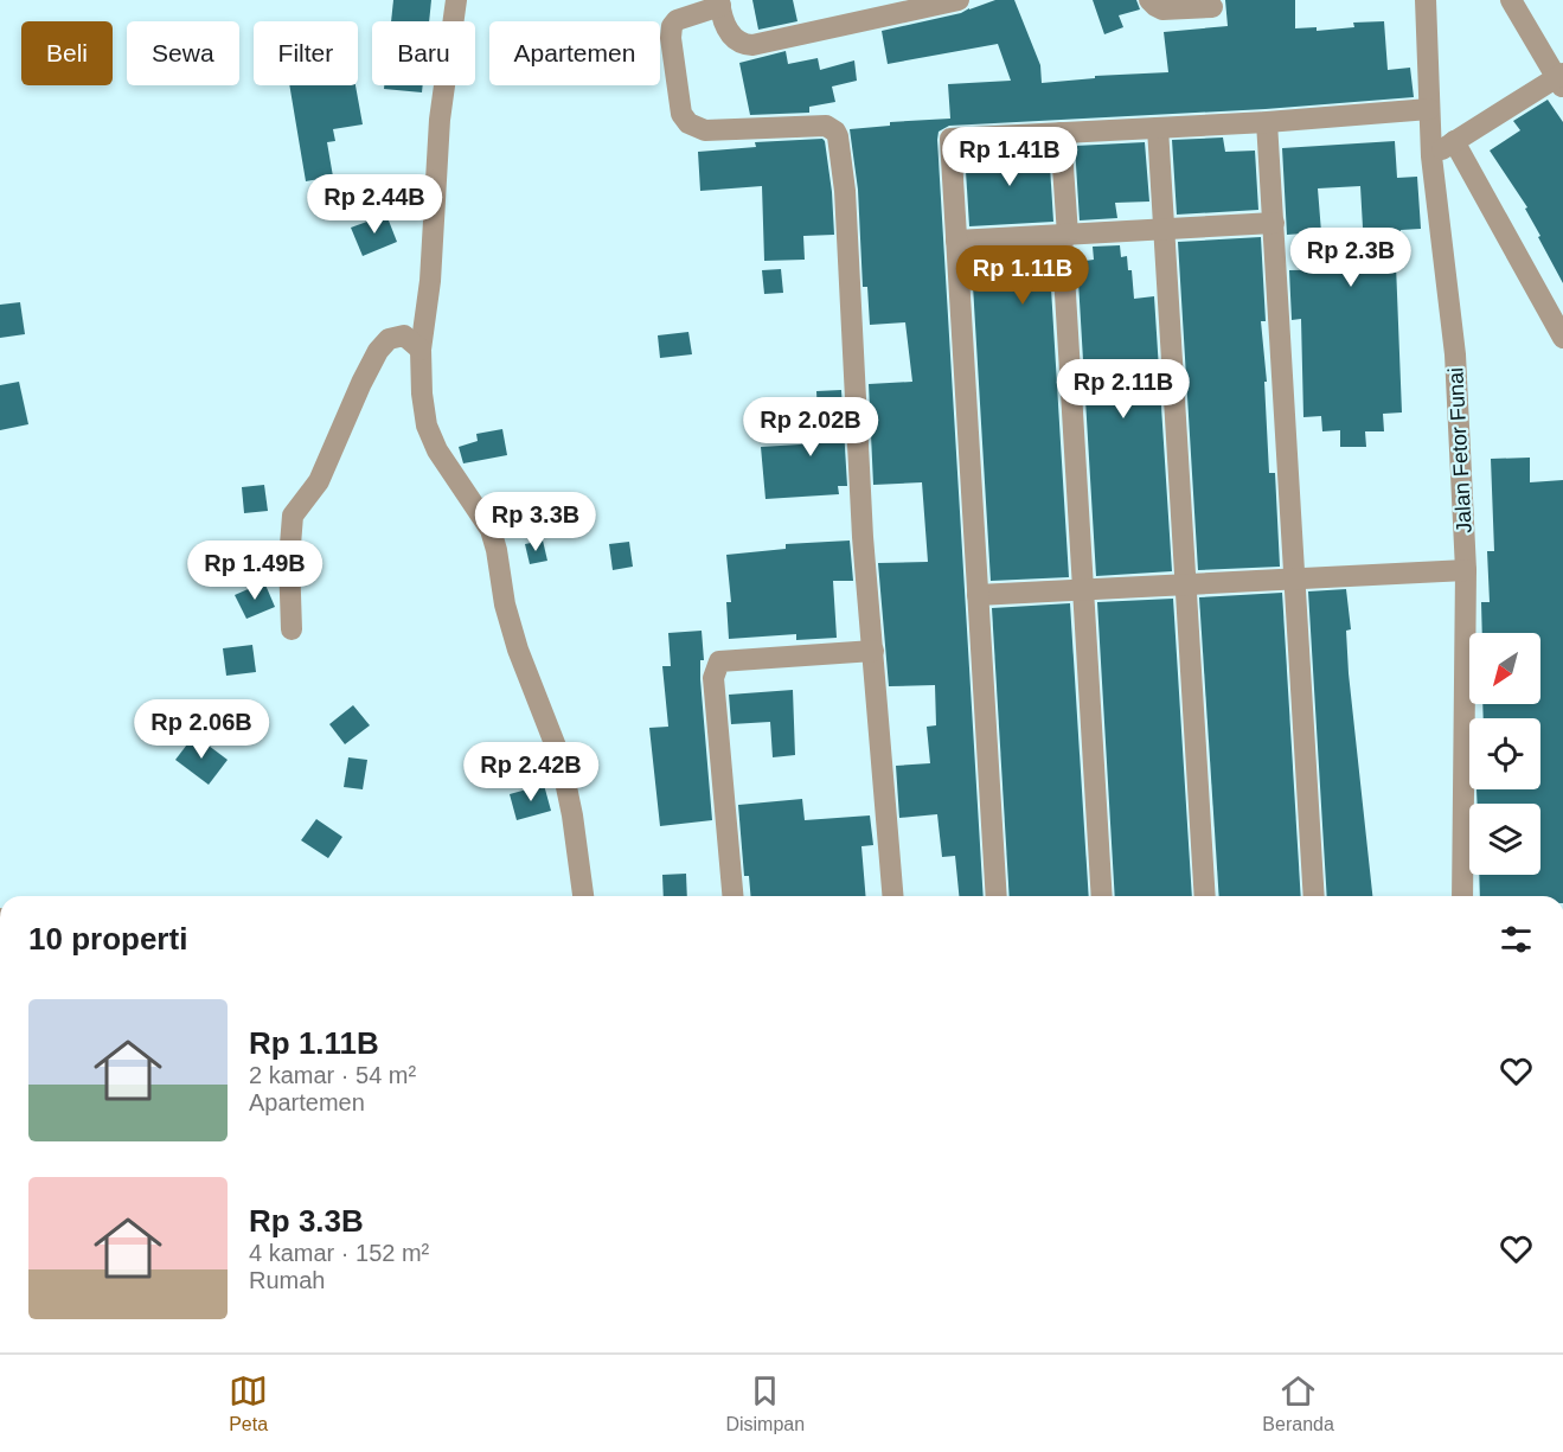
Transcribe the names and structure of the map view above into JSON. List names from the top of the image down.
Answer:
{
  "streets": {
    "street": ["Jalan Fetor Funai"]
  },
  "north": "bottom left",
  "page": {
    "chip": [
      "Beli",
      "Sewa",
      "Filter",
      "Baru",
      "Apartemen"
    ],
    "price": [
      "Rp 1.41B",
      "Rp 2.44B",
      "Rp 2.3B",
      "Rp 1.11B",
      "Rp 2.11B",
      "Rp 2.02B",
      "Rp 3.3B",
      "Rp 1.49B",
      "Rp 2.06B",
      "Rp 2.42B"
    ],
    "heading": "10 properti",
    "list": [
      {
        "name": "Rp 1.11B",
        "note": "2 kamar · 54 m² · Apartemen"
      },
      {
        "name": "Rp 3.3B",
        "note": "4 kamar · 152 m² · Rumah"
      }
    ],
    "tabs": ["Peta", "Disimpan", "Beranda"]
  }
}
